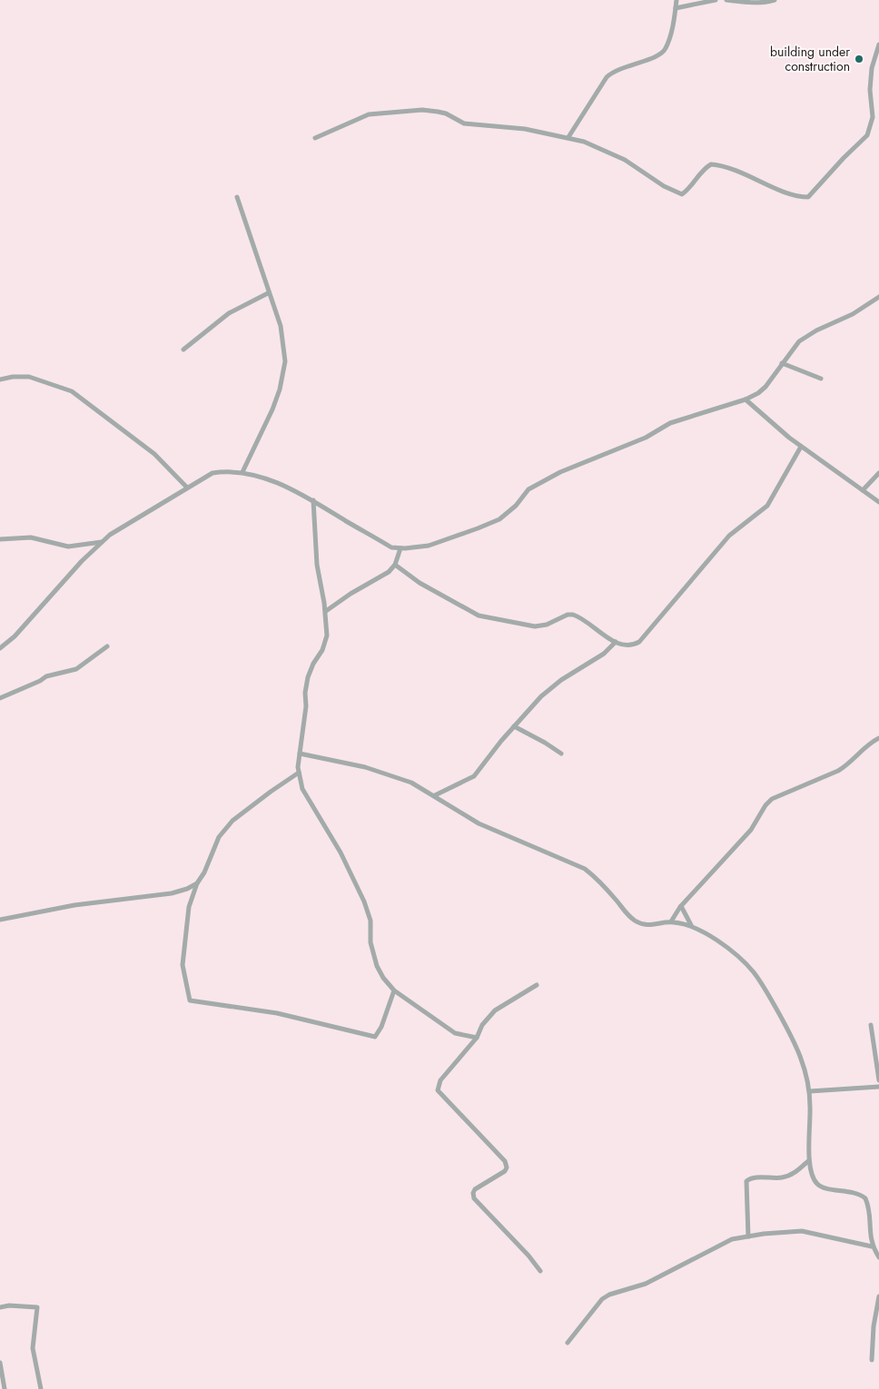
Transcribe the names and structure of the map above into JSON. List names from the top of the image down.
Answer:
{
  "places": ["building under construction"]
}
